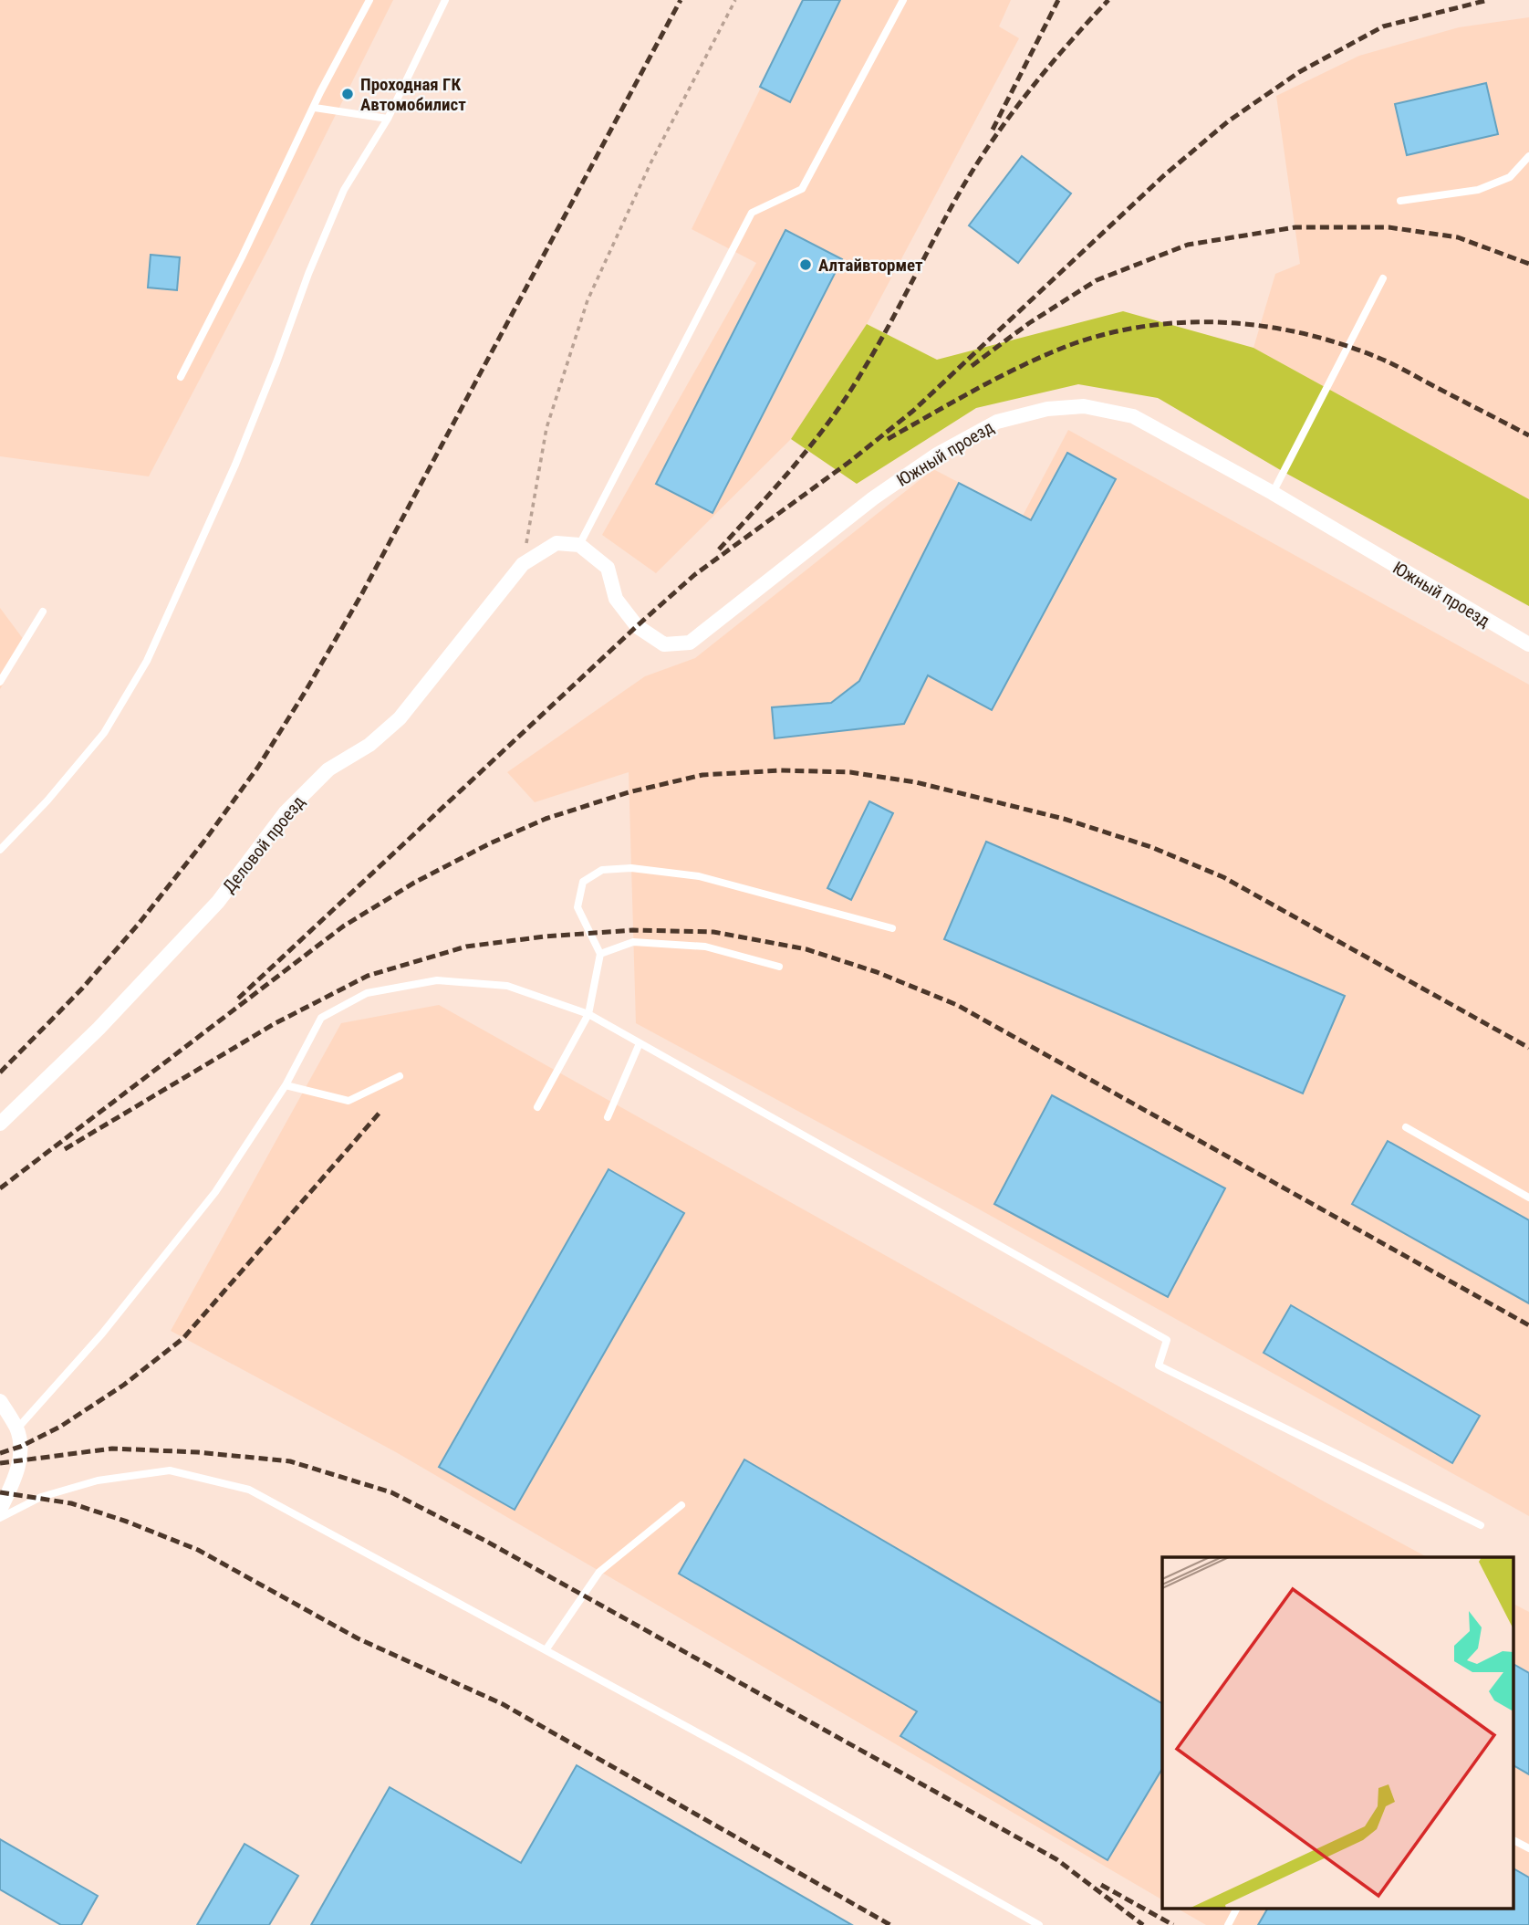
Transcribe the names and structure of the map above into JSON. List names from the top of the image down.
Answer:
{
  "streets": {
    "street": ["Южный проезд", "Деловой проезд"]
  },
  "places": ["Проходная ГК Автомобилист", "Алтайвтормет"]
}
